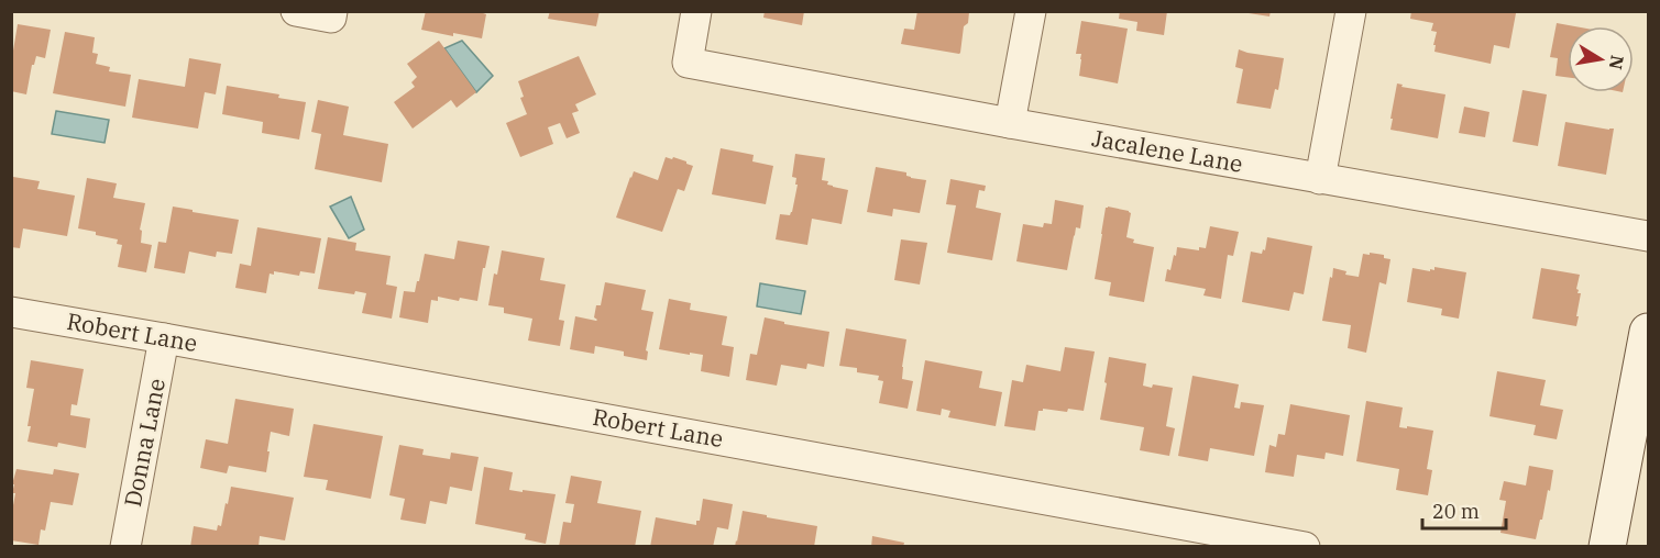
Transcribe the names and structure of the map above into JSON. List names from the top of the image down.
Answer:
{
  "streets": {
    "street": ["Jacalene Lane", "Robert Lane", "Donna Lane"]
  },
  "crossings": [
    ["Robert Lane", "Donna Lane"]
  ],
  "scale_bar": "20 m",
  "north": "right"
}
